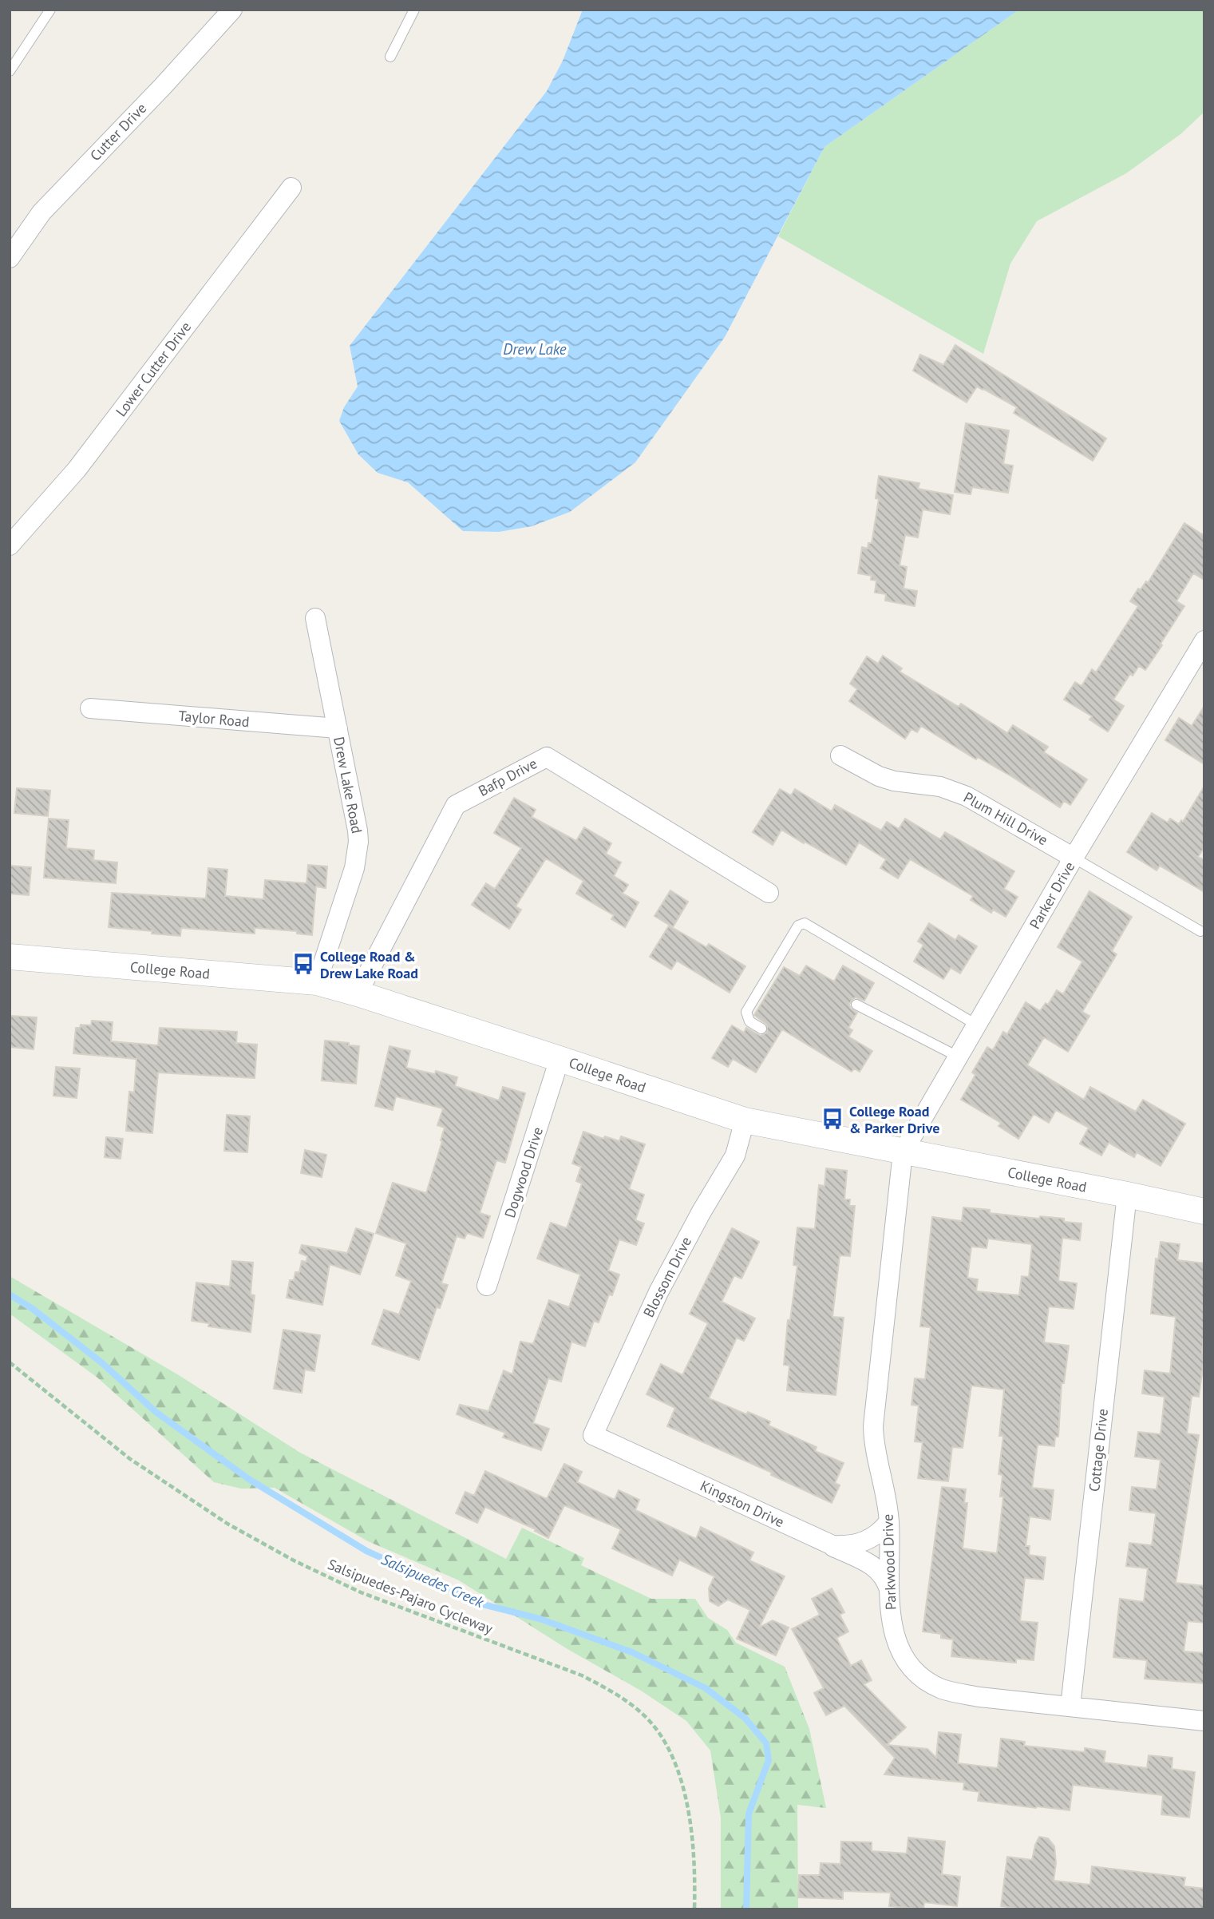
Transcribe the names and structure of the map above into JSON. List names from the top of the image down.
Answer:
{
  "streets": {
    "street": [
      "Cutter Drive",
      "Lower Cutter Drive",
      "Taylor Road",
      "Bafp Drive",
      "Drew Lake Road",
      "Plum Hill Drive",
      "Parker Drive",
      "College Road",
      "Dogwood Drive",
      "Blossom Drive",
      "Cottage Drive",
      "Kingston Drive",
      "Parkwood Drive"
    ],
    "path": ["Salsipuedes-Pajaro Cycleway"]
  },
  "crossings": [
    ["Taylor Road", "Drew Lake Road"],
    ["Bafp Drive", "College Road"],
    ["Drew Lake Road", "College Road"],
    ["Plum Hill Drive", "Parker Drive"],
    ["Parker Drive", "College Road"],
    ["Parker Drive", "Parkwood Drive"],
    ["College Road", "Dogwood Drive"],
    ["College Road", "Blossom Drive"],
    ["College Road", "Cottage Drive"],
    ["College Road", "Parkwood Drive"],
    ["Blossom Drive", "Kingston Drive"],
    ["Cottage Drive", "Parkwood Drive"],
    ["Kingston Drive", "Parkwood Drive"]
  ],
  "water": ["Drew Lake", "Salsipuedes Creek"],
  "places": {
    "bus stop": ["College Road & Drew Lake Road", "College Road & Parker Drive"]
  }
}
